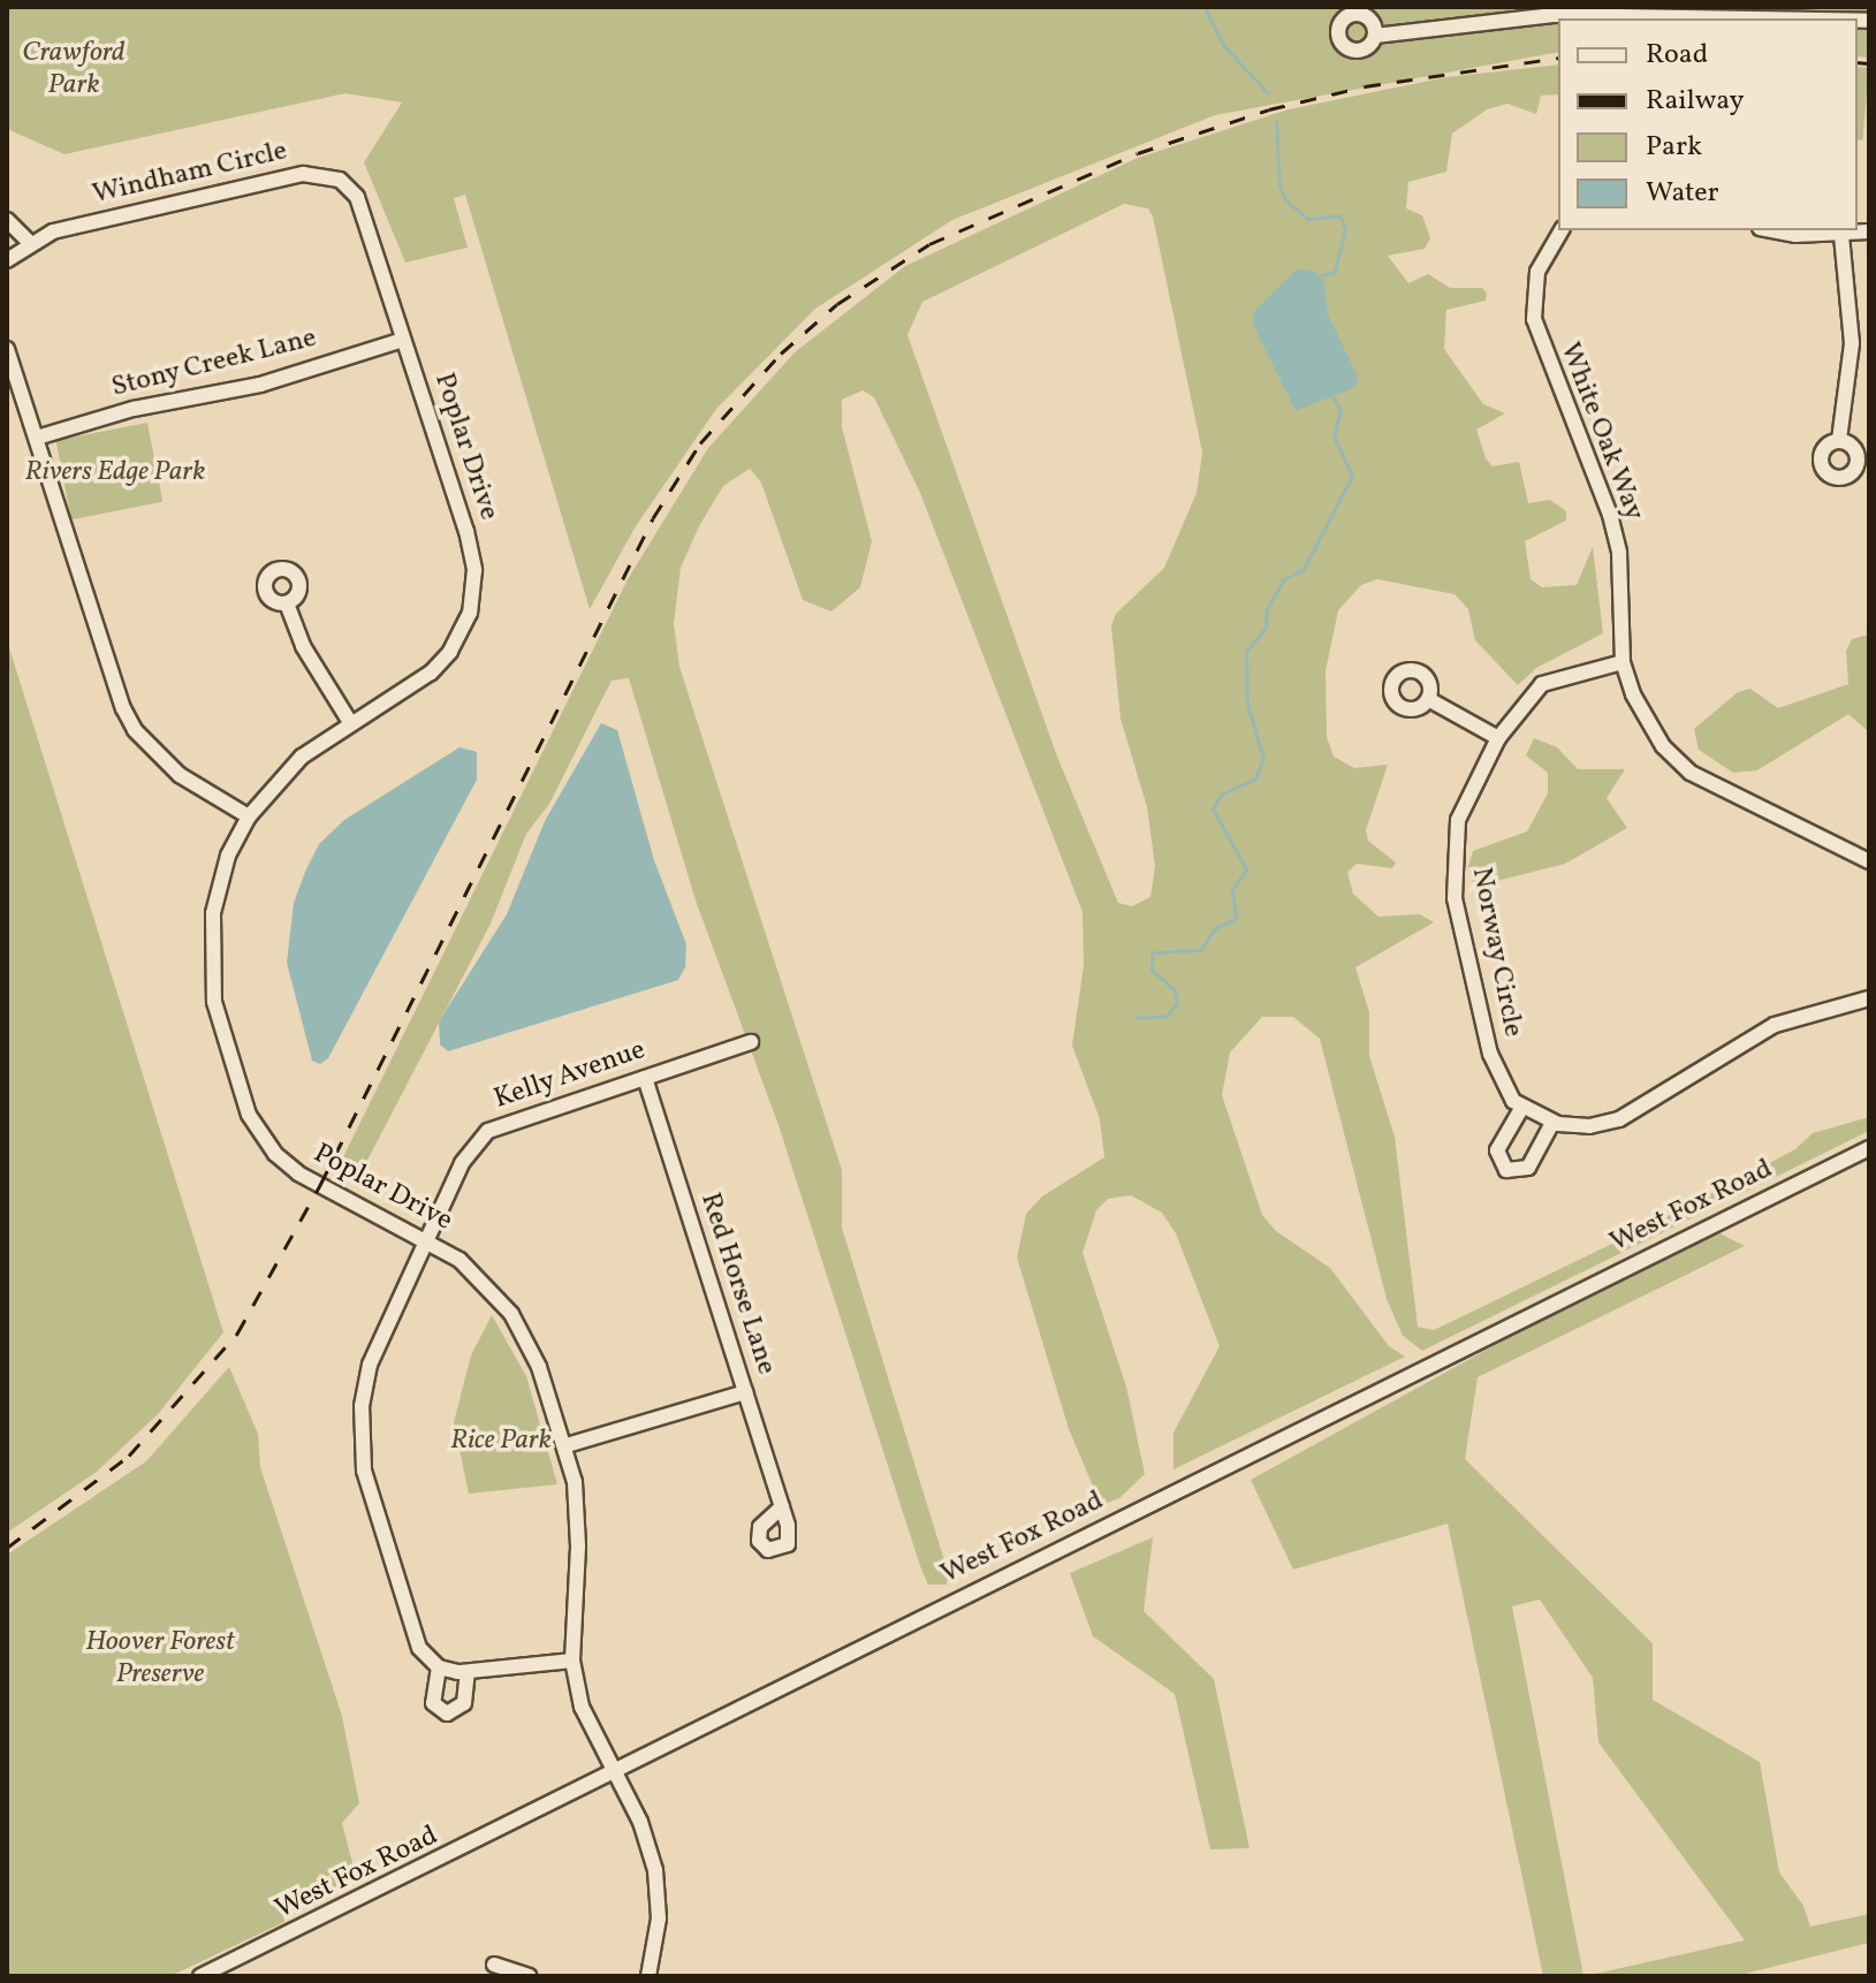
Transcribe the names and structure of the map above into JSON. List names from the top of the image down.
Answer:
{
  "streets": {
    "street": [
      "Windham Circle",
      "Stony Creek Lane",
      "White Oak Way",
      "Poplar Drive",
      "Norway Circle",
      "Kelly Avenue",
      "West Fox Road",
      "Red Horse Lane"
    ]
  },
  "crossings": [
    ["Windham Circle", "Poplar Drive"],
    ["Stony Creek Lane", "Poplar Drive"],
    ["White Oak Way", "Norway Circle"],
    ["Poplar Drive", "Kelly Avenue"],
    ["Poplar Drive", "West Fox Road"],
    ["Kelly Avenue", "Red Horse Lane"]
  ],
  "parks": [
    "Crawford Park",
    "Rivers Edge Park",
    "Rice Park",
    "Hoover Forest Preserve"
  ],
  "legend": [
    "Road",
    "Railway",
    "Park",
    "Water"
  ]
}
